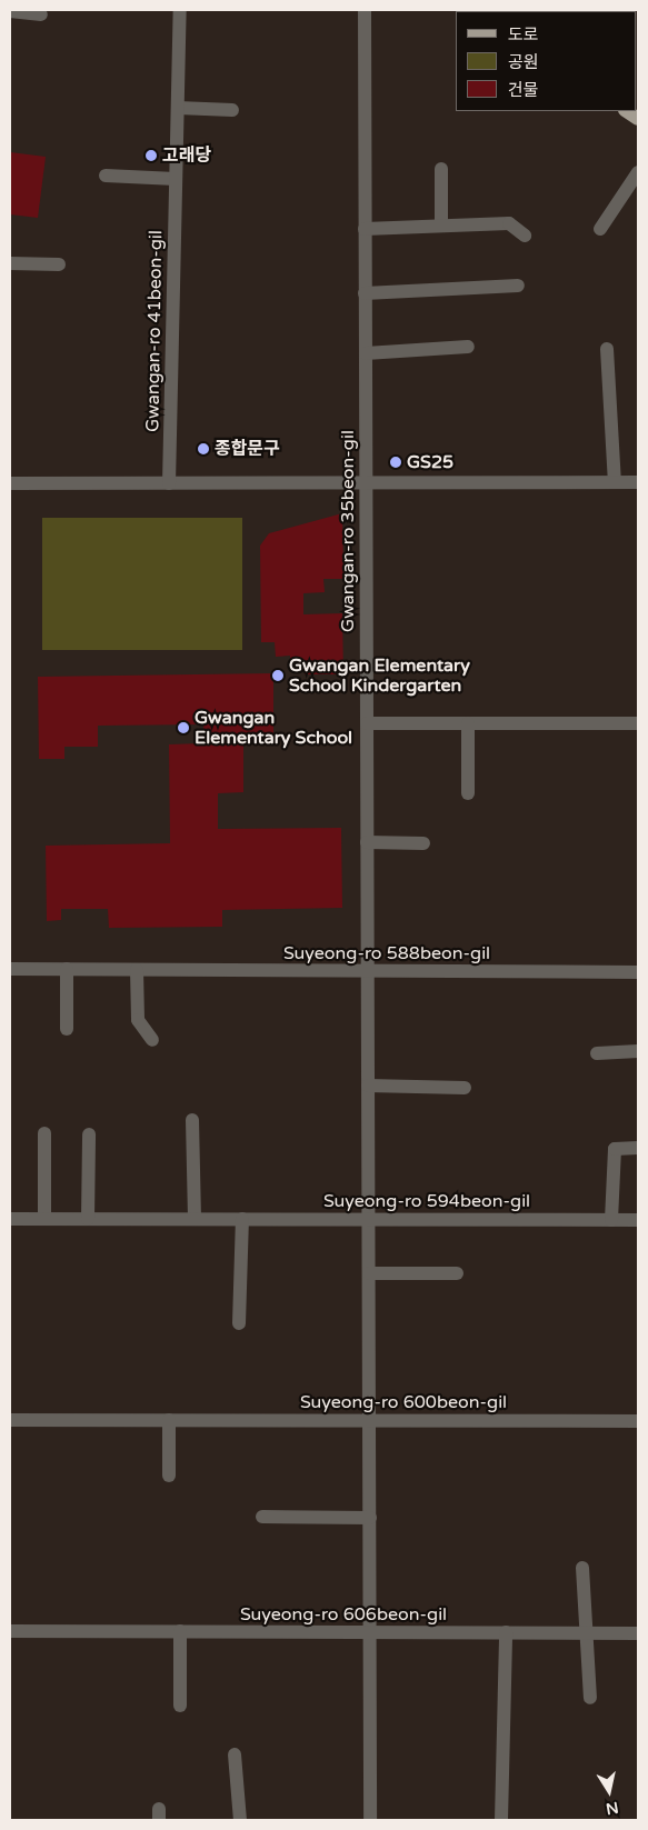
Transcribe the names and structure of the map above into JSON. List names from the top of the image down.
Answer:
{
  "streets": {
    "street": [
      "Gwangan-ro 41beon-gil",
      "Gwangan-ro 35beon-gil",
      "Suyeong-ro 588beon-gil",
      "Suyeong-ro 594beon-gil",
      "Suyeong-ro 600beon-gil",
      "Suyeong-ro 606beon-gil"
    ]
  },
  "crossings": [
    ["Gwangan-ro 35beon-gil", "Suyeong-ro 588beon-gil"],
    ["Gwangan-ro 35beon-gil", "Suyeong-ro 594beon-gil"],
    ["Gwangan-ro 35beon-gil", "Suyeong-ro 600beon-gil"],
    ["Gwangan-ro 35beon-gil", "Suyeong-ro 606beon-gil"]
  ],
  "places": [
    "고래당",
    "종합문구",
    "GS25",
    "Gwangan Elementary School Kindergarten",
    "Gwangan Elementary School"
  ],
  "legend": ["도로", "공원", "건물"],
  "north": "bottom"
}
